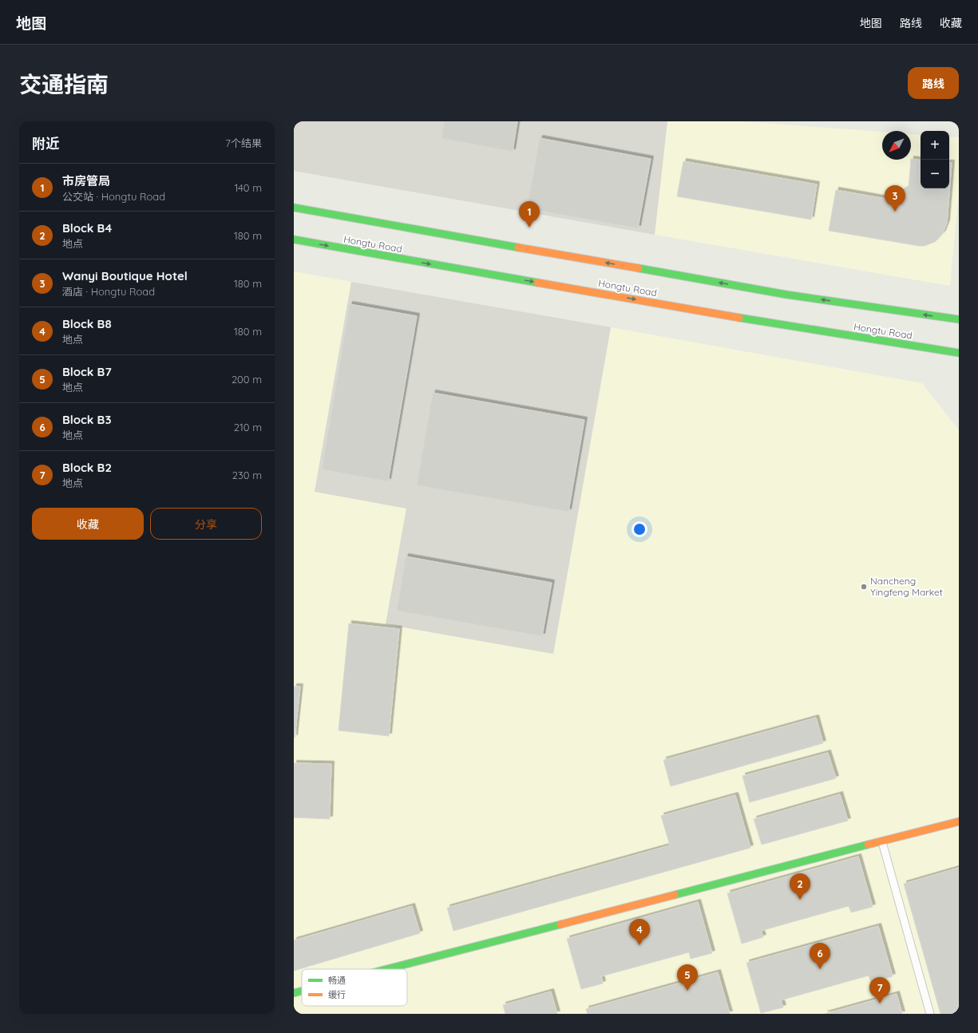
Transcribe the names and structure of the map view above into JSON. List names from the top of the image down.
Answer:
{
  "streets": {
    "main road": ["Hongtu Road"]
  },
  "places": ["Nancheng Yingfeng Market"],
  "legend": ["畅通", "缓行"],
  "north": "bottom left",
  "page": {
    "header": "地图",
    "nav": ["地图", "路线", "收藏"],
    "title": "交通指南",
    "buttons": [
      "路线",
      ["收藏", "分享"]
    ],
    "heading": ["附近", "7个结果"],
    "map_buttons": ["+", "−"],
    "list": [
      {
        "mark": "1",
        "name": "市房管局",
        "note": "公交站 · Hongtu Road",
        "value": "140 m"
      },
      {
        "mark": "2",
        "name": "Block B4",
        "note": "地点",
        "value": "180 m"
      },
      {
        "mark": "3",
        "name": "Wanyi Boutique Hotel",
        "note": "酒店 · Hongtu Road",
        "value": "180 m"
      },
      {
        "mark": "4",
        "name": "Block B8",
        "note": "地点",
        "value": "180 m"
      },
      {
        "mark": "5",
        "name": "Block B7",
        "note": "地点",
        "value": "200 m"
      },
      {
        "mark": "6",
        "name": "Block B3",
        "note": "地点",
        "value": "210 m"
      },
      {
        "mark": "7",
        "name": "Block B2",
        "note": "地点",
        "value": "230 m"
      }
    ],
    "pins": [
      "3",
      "1",
      "2",
      "4",
      "6",
      "5",
      "7"
    ]
  }
}
